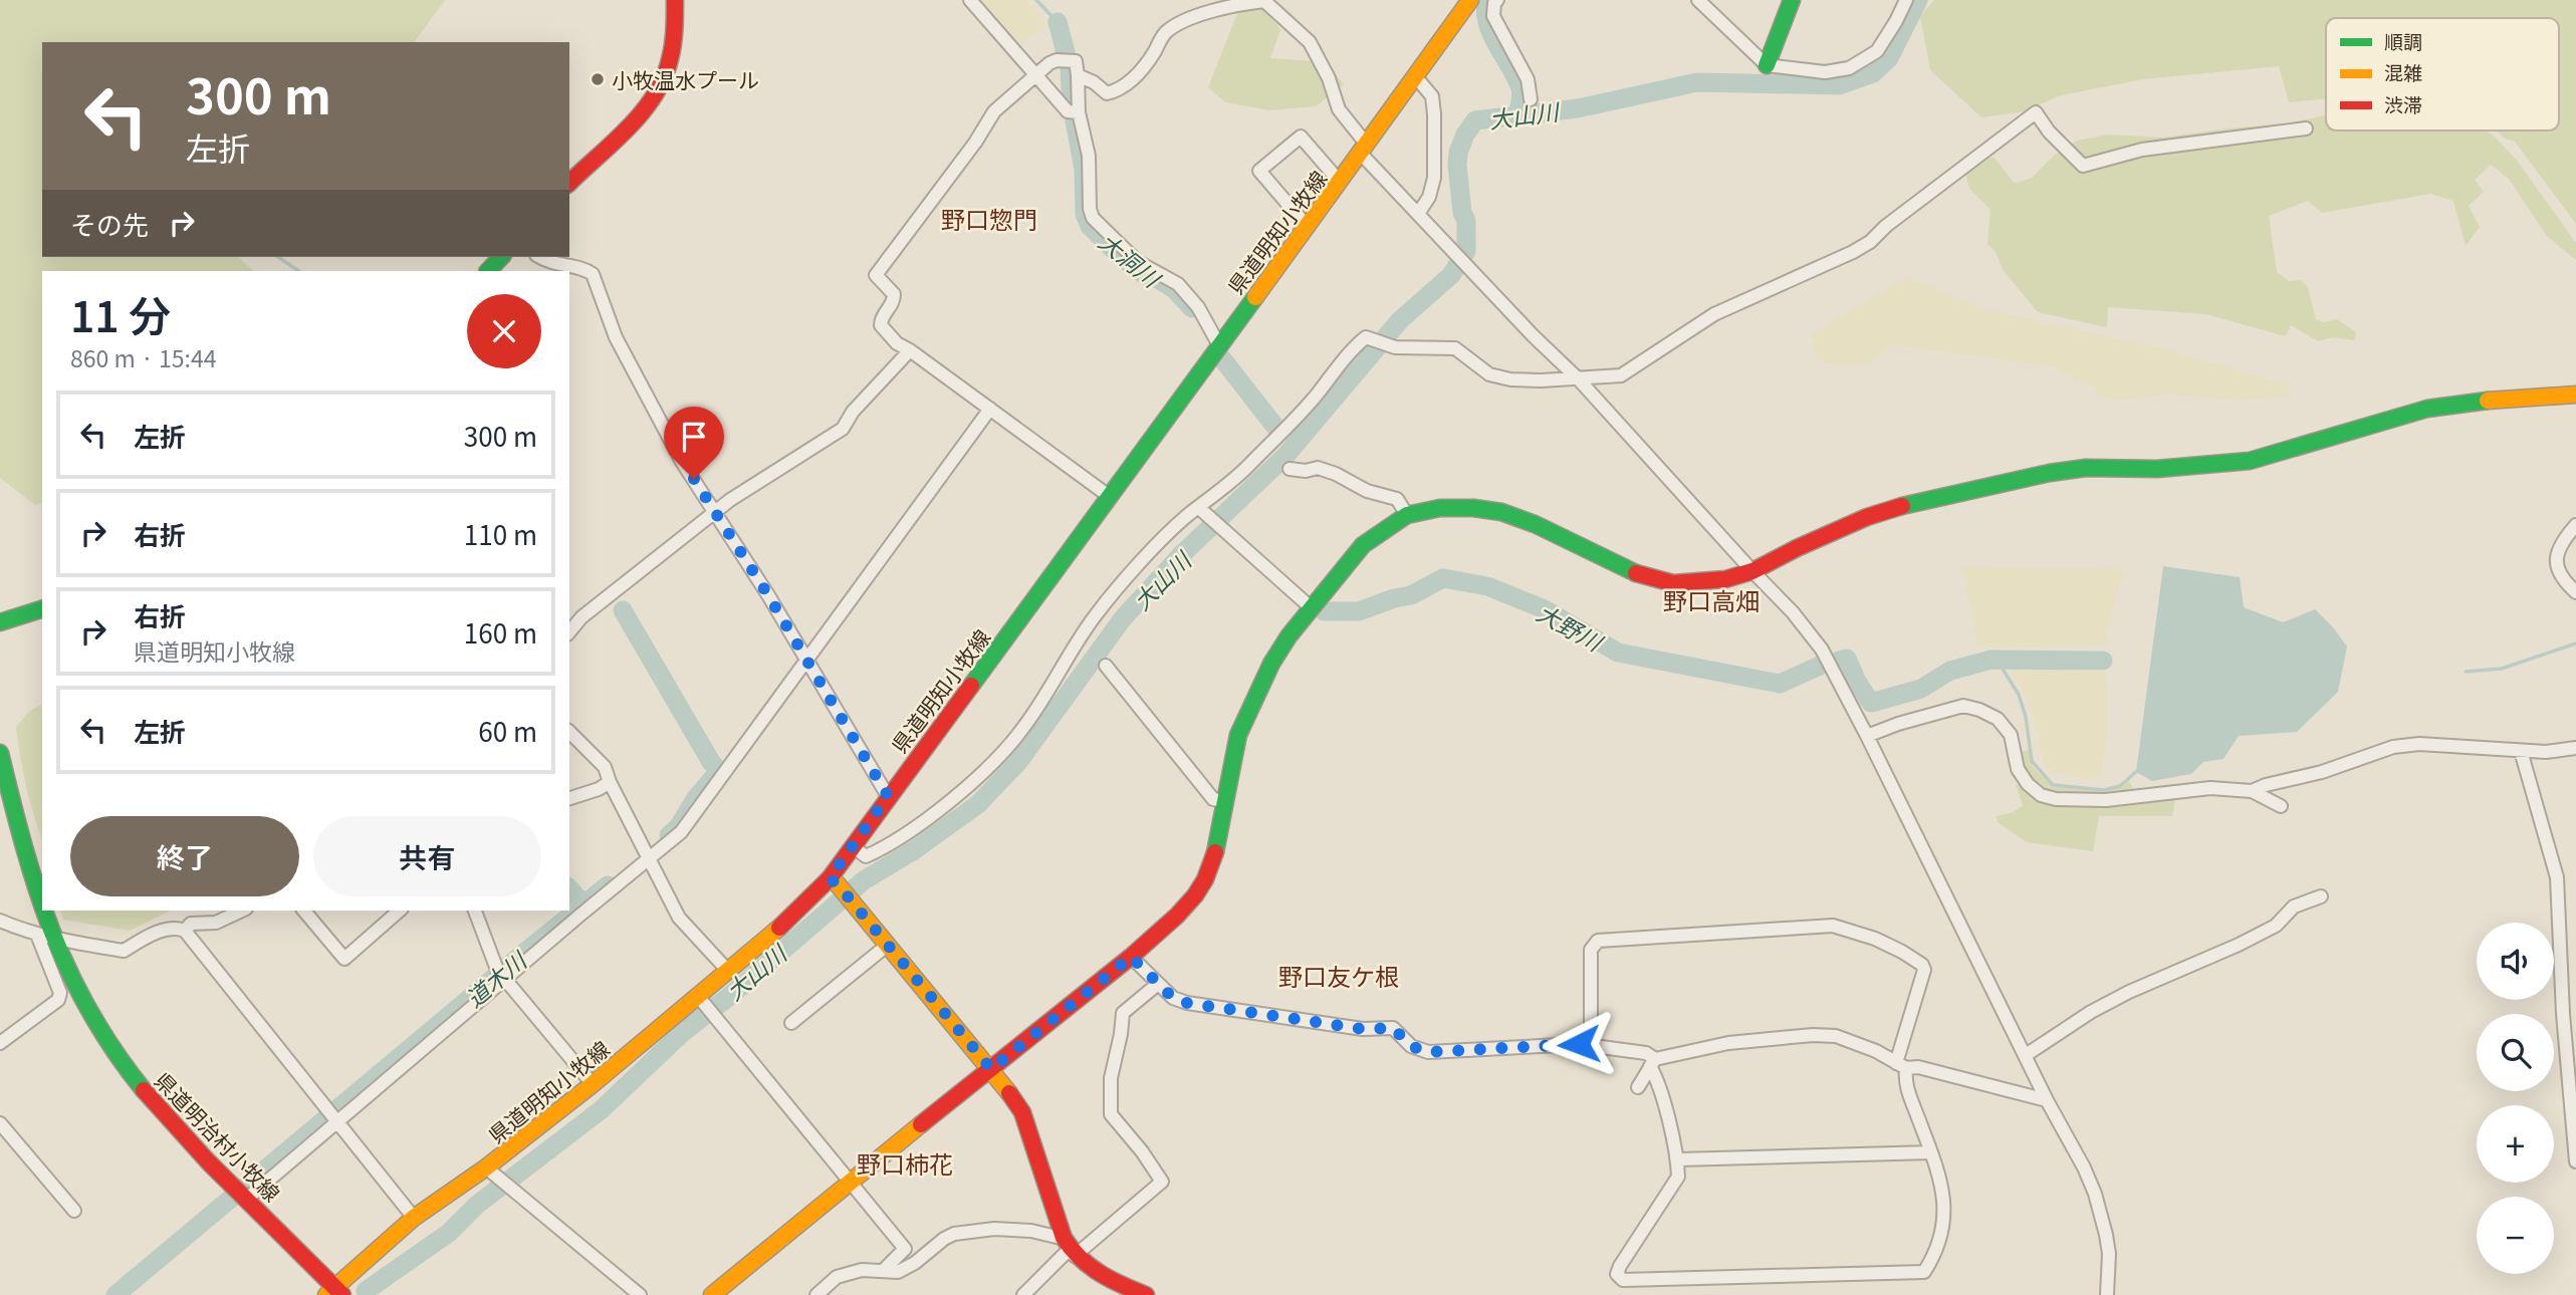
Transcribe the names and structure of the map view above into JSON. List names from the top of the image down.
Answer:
{
  "streets": {
    "street": ["県道明知小牧線", "県道明治村小牧線"]
  },
  "crossings": [
    ["県道明知小牧線", "県道明治村小牧線"]
  ],
  "districts": [
    "野口惣門",
    "野口高畑",
    "野口友ケ根",
    "野口柿花"
  ],
  "water": [
    "大山川",
    "大洞川",
    "大野川",
    "道木川"
  ],
  "places": ["小牧温水プール"],
  "legend": ["順調", "混雑", "渋滞"],
  "page": {
    "turn": ["300 m", "左折"],
    "then": "その先",
    "heading": ["11 分", "860 m · 15:44"],
    "list": [
      {
        "name": "左折",
        "value": "300 m"
      },
      {
        "name": "右折",
        "value": "110 m"
      },
      {
        "name": "右折",
        "note": "県道明知小牧線",
        "value": "160 m"
      },
      {
        "name": "左折",
        "value": "60 m"
      }
    ],
    "buttons": ["終了", "共有"],
    "map_buttons": ["+", "−"]
  }
}
